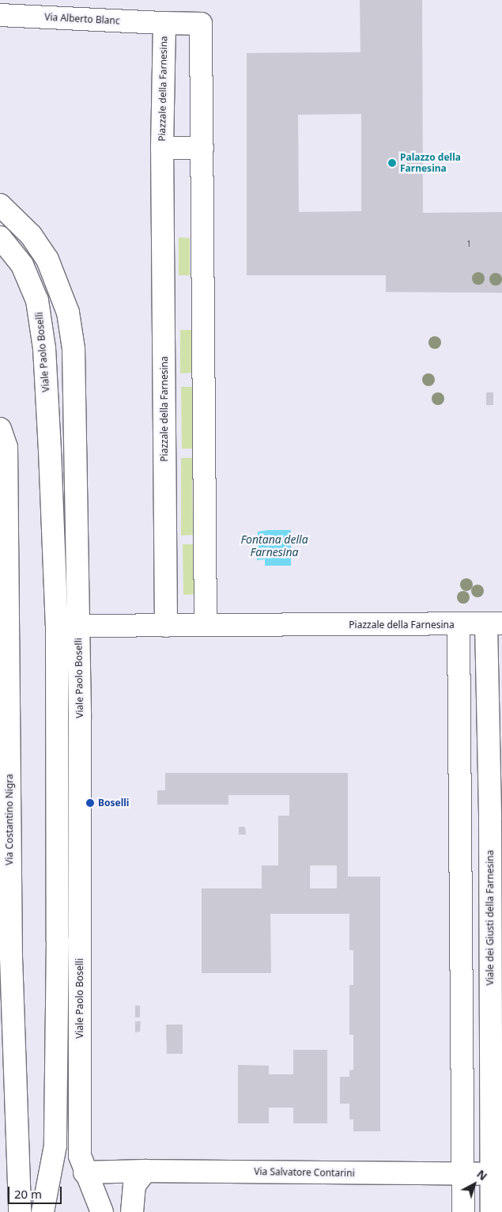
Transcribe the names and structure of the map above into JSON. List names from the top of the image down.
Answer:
{
  "streets": {
    "street": [
      "Via Alberto Blanc",
      "Piazzale della Farnesina",
      "Viale Paolo Boselli",
      "Via Costantino Nigra",
      "Viale dei Giusti della Farnesina",
      "Via Salvatore Contarini"
    ]
  },
  "crossings": [
    ["Via Alberto Blanc", "Piazzale della Farnesina"],
    ["Piazzale della Farnesina", "Viale Paolo Boselli"],
    ["Piazzale della Farnesina", "Viale dei Giusti della Farnesina"],
    ["Viale dei Giusti della Farnesina", "Via Salvatore Contarini"]
  ],
  "water": ["Fontana della Farnesina"],
  "places": ["Palazzo della Farnesina", "Boselli"],
  "house_numbers": ["1"],
  "scale_bar": "20 m",
  "north": "top right"
}
